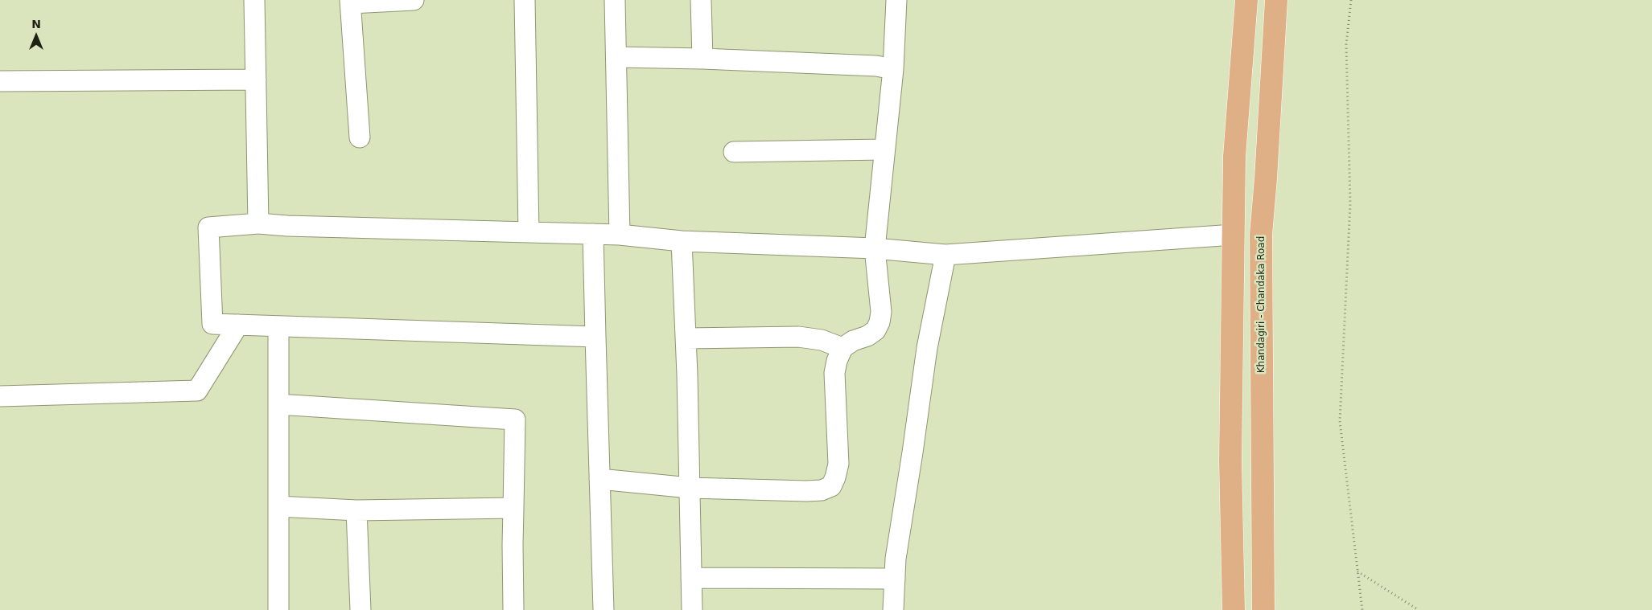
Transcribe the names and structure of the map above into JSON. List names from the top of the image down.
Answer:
{
  "streets": {
    "main road": ["Khandagiri - Chandaka Road"]
  },
  "north": "top"
}
